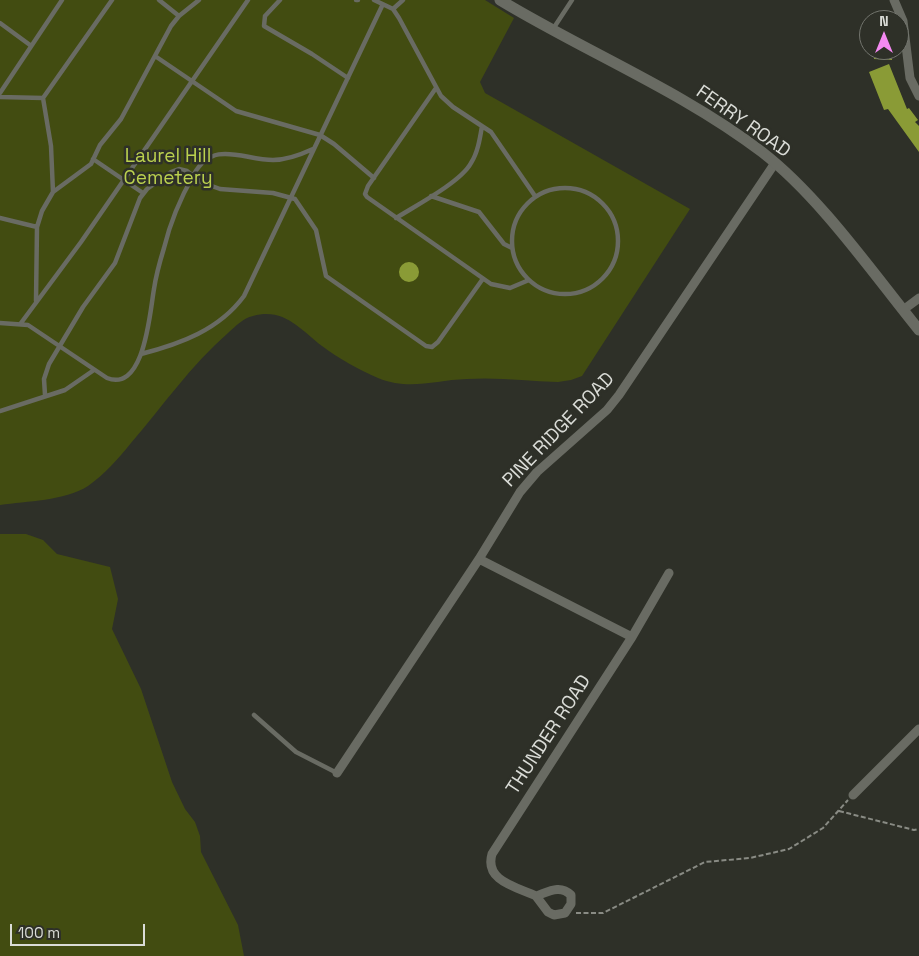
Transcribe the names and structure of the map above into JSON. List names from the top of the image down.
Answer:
{
  "streets": {
    "main road": ["FERRY ROAD"],
    "street": ["PINE RIDGE ROAD", "THUNDER ROAD"]
  },
  "crossings": [
    ["FERRY ROAD", "PINE RIDGE ROAD"]
  ],
  "parks": ["Laurel Hill Cemetery"],
  "scale_bar": "100 m",
  "north": "top"
}
